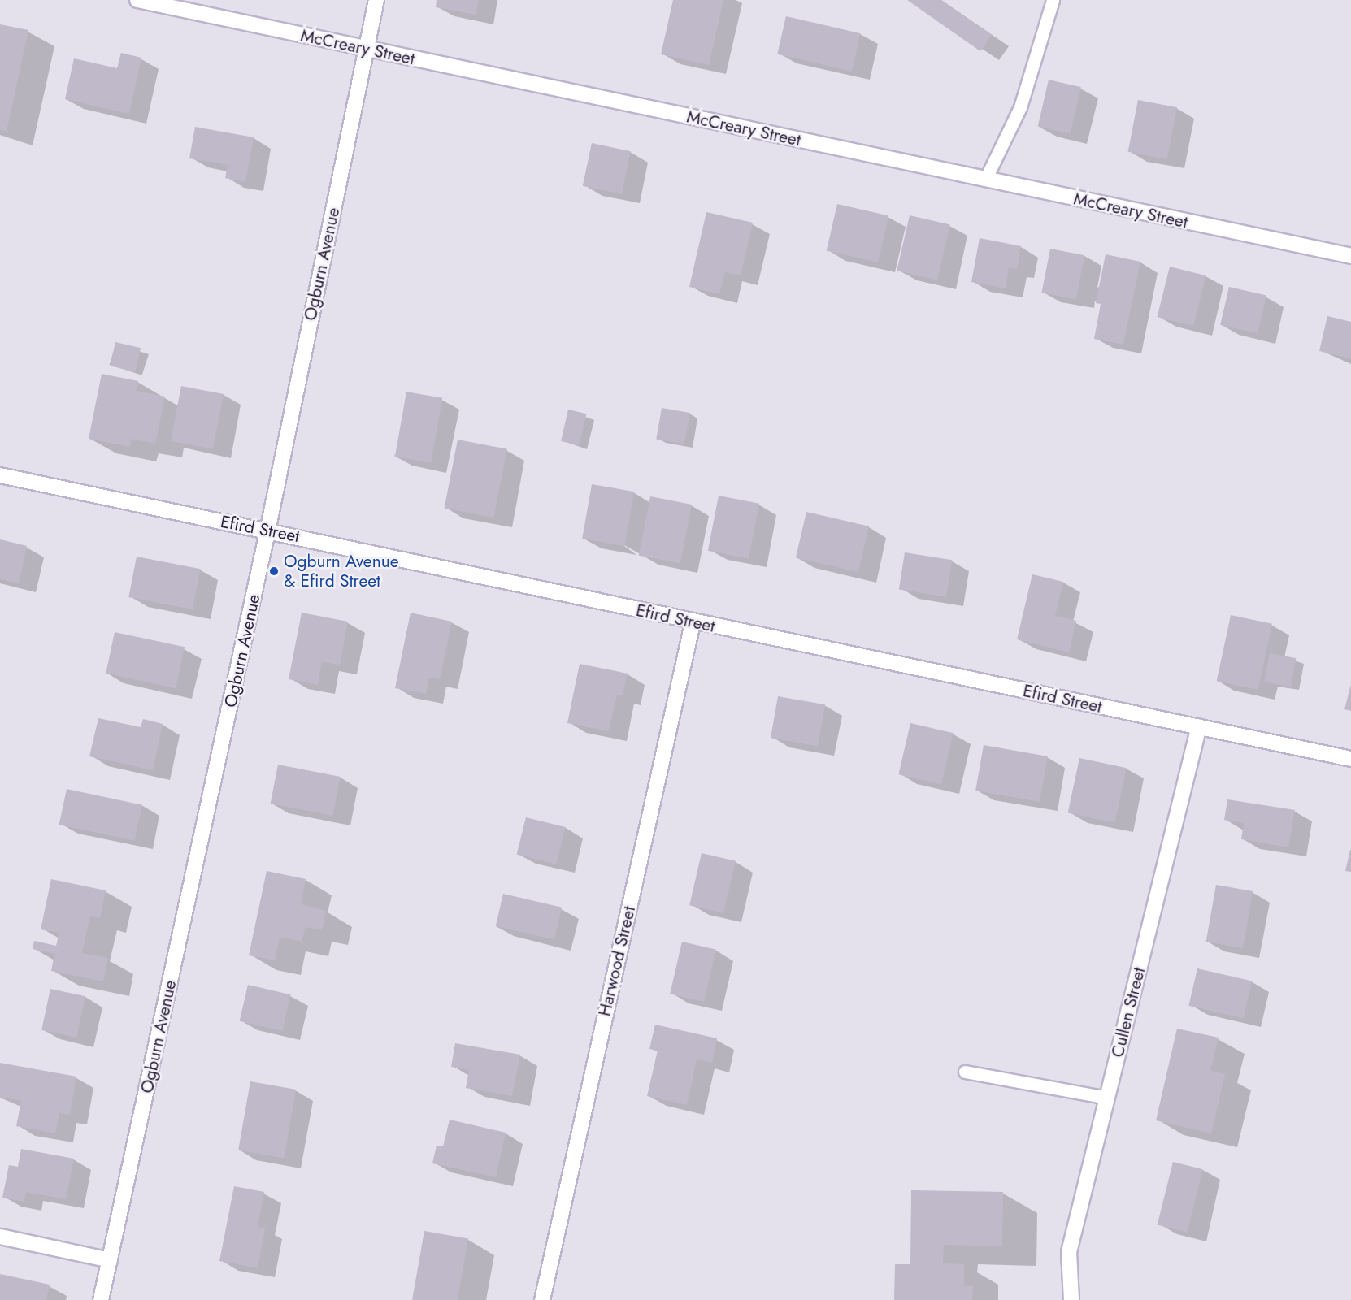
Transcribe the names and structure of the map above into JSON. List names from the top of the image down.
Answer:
{
  "streets": {
    "street": [
      "McCreary Street",
      "Ogburn Avenue",
      "Efird Street",
      "Harwood Street",
      "Cullen Street"
    ]
  },
  "crossings": [
    ["McCreary Street", "Ogburn Avenue"],
    ["Ogburn Avenue", "Efird Street"],
    ["Efird Street", "Harwood Street"],
    ["Efird Street", "Cullen Street"]
  ],
  "places": ["Ogburn Avenue & Efird Street"]
}
